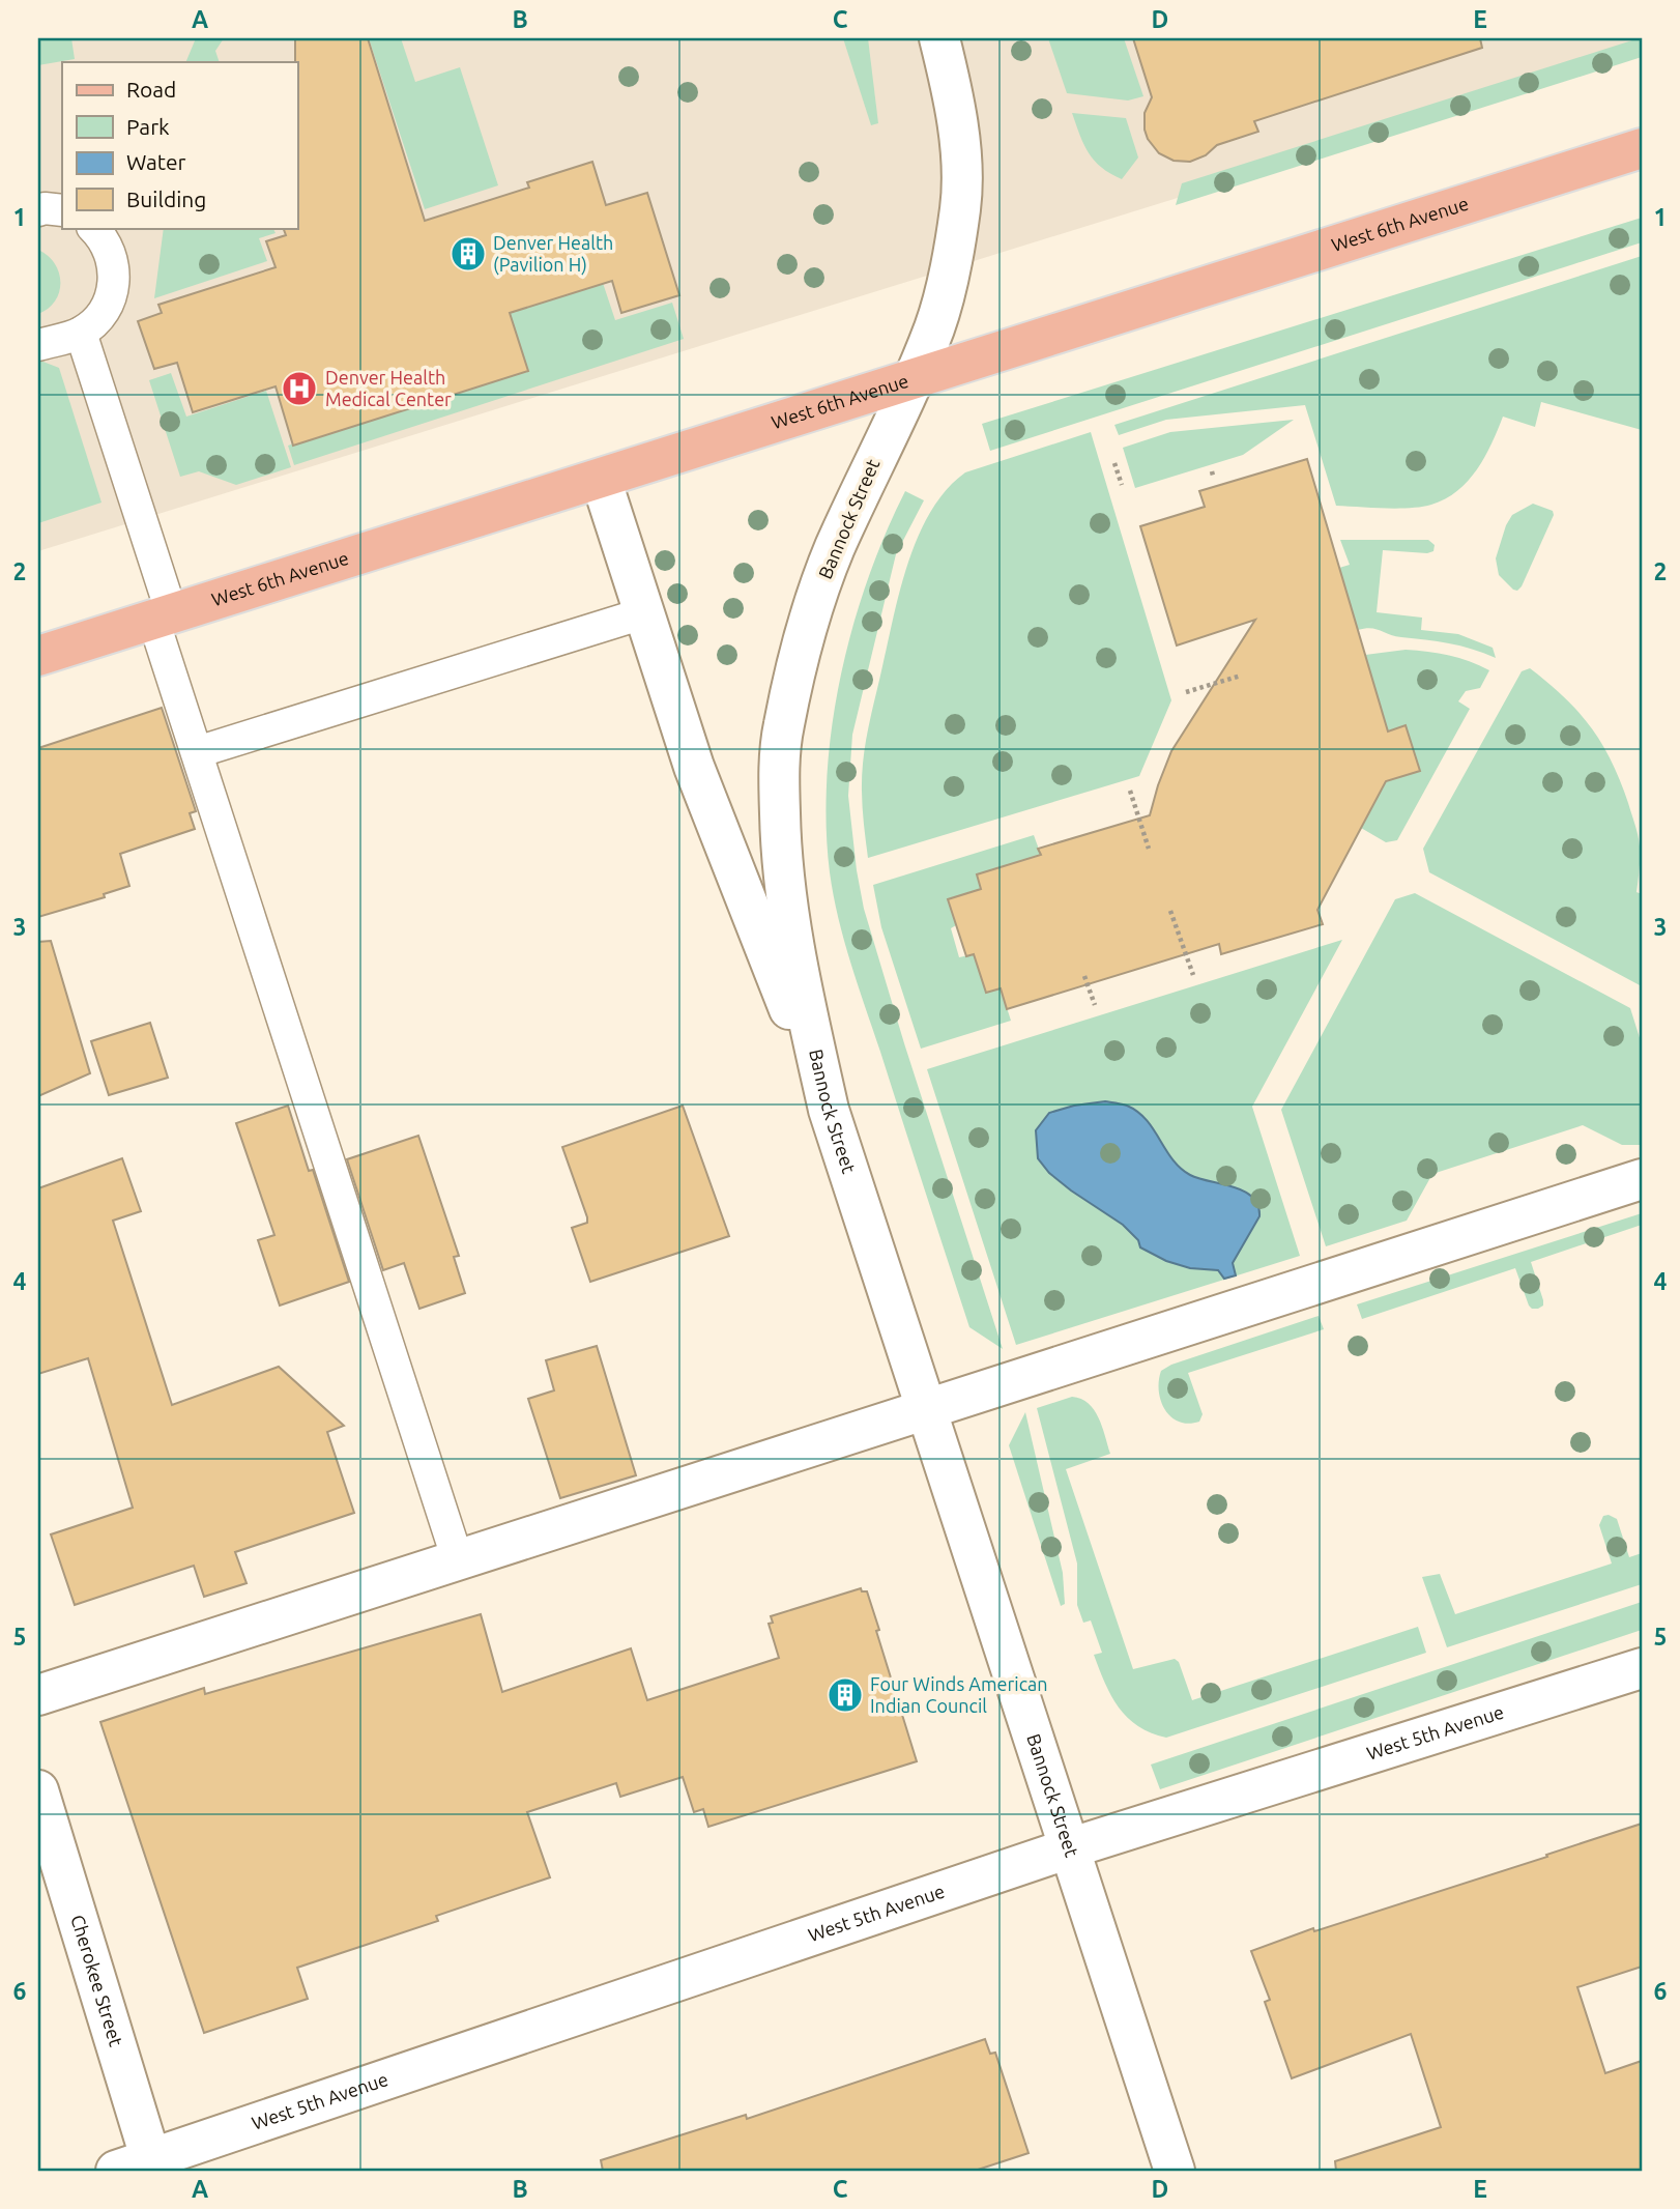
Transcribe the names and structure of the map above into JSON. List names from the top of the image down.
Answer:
{
  "streets": {
    "main road": ["West 6th Avenue"],
    "street": ["Bannock Street", "West 5th Avenue", "Cherokee Street"]
  },
  "crossings": [
    ["West 6th Avenue", "Bannock Street"],
    ["Bannock Street", "West 5th Avenue"],
    ["West 5th Avenue", "Cherokee Street"]
  ],
  "places": {
    "building": ["Denver Health (Pavilion H)", "Four Winds American Indian Council"],
    "hospital": ["Denver Health Medical Center"]
  },
  "legend": [
    "Road",
    "Park",
    "Water",
    "Building"
  ],
  "grid": {
    "columns": [
      "A",
      "B",
      "C",
      "D",
      "E"
    ],
    "rows": [
      "1",
      "2",
      "3",
      "4",
      "5",
      "6"
    ]
  }
}
